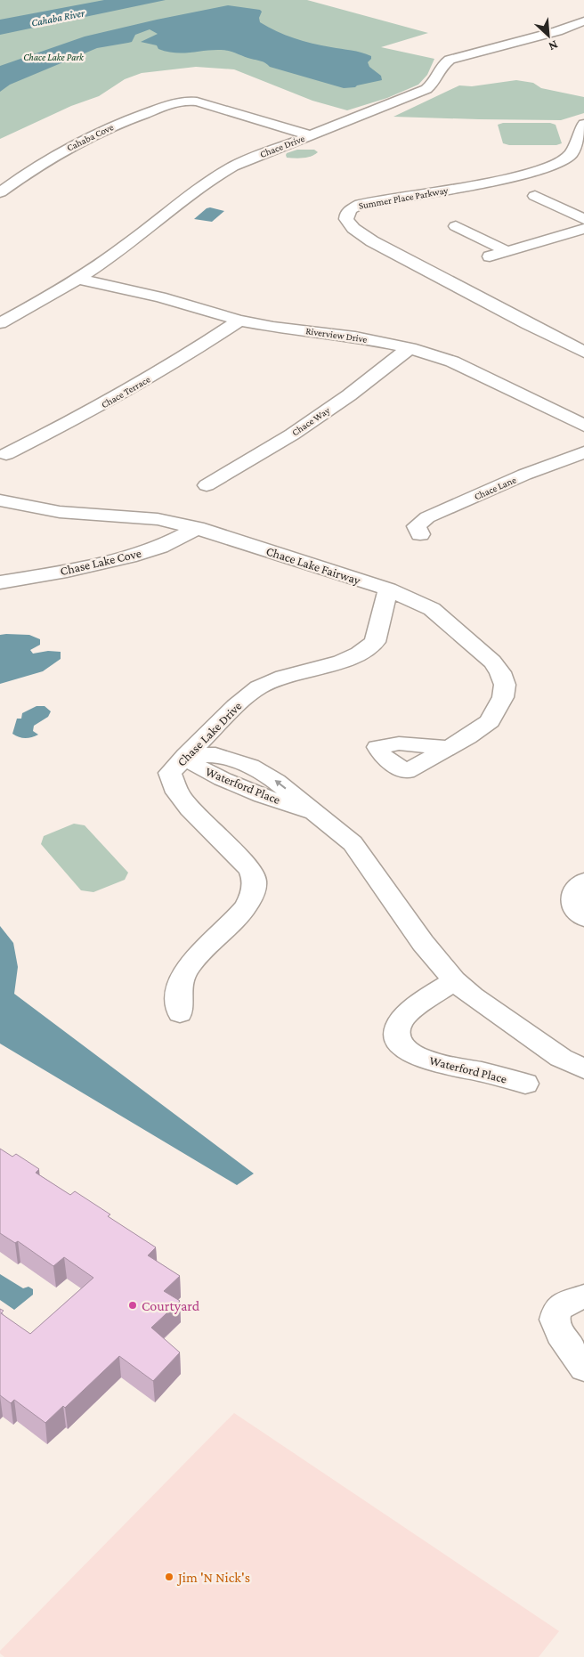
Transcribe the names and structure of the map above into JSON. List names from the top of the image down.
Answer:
{
  "streets": {
    "street": [
      "Cahaba Cove",
      "Chace Drive",
      "Summer Place Parkway",
      "Riverview Drive",
      "Chace Terrace",
      "Chace Way",
      "Chace Lane",
      "Chase Lake Cove",
      "Chace Lake Fairway",
      "Chase Lake Drive",
      "Waterford Place"
    ]
  },
  "crossings": [
    ["Cahaba Cove", "Chace Drive"],
    ["Chace Drive", "Riverview Drive"],
    ["Riverview Drive", "Chace Terrace"],
    ["Riverview Drive", "Chace Way"],
    ["Chase Lake Cove", "Chace Lake Fairway"],
    ["Chace Lake Fairway", "Chase Lake Drive"],
    ["Chase Lake Drive", "Waterford Place"]
  ],
  "water": ["Cahaba River"],
  "parks": ["Chace Lake Park"],
  "places": ["Courtyard", "Jim 'N Nick's"],
  "north": "bottom right"
}
